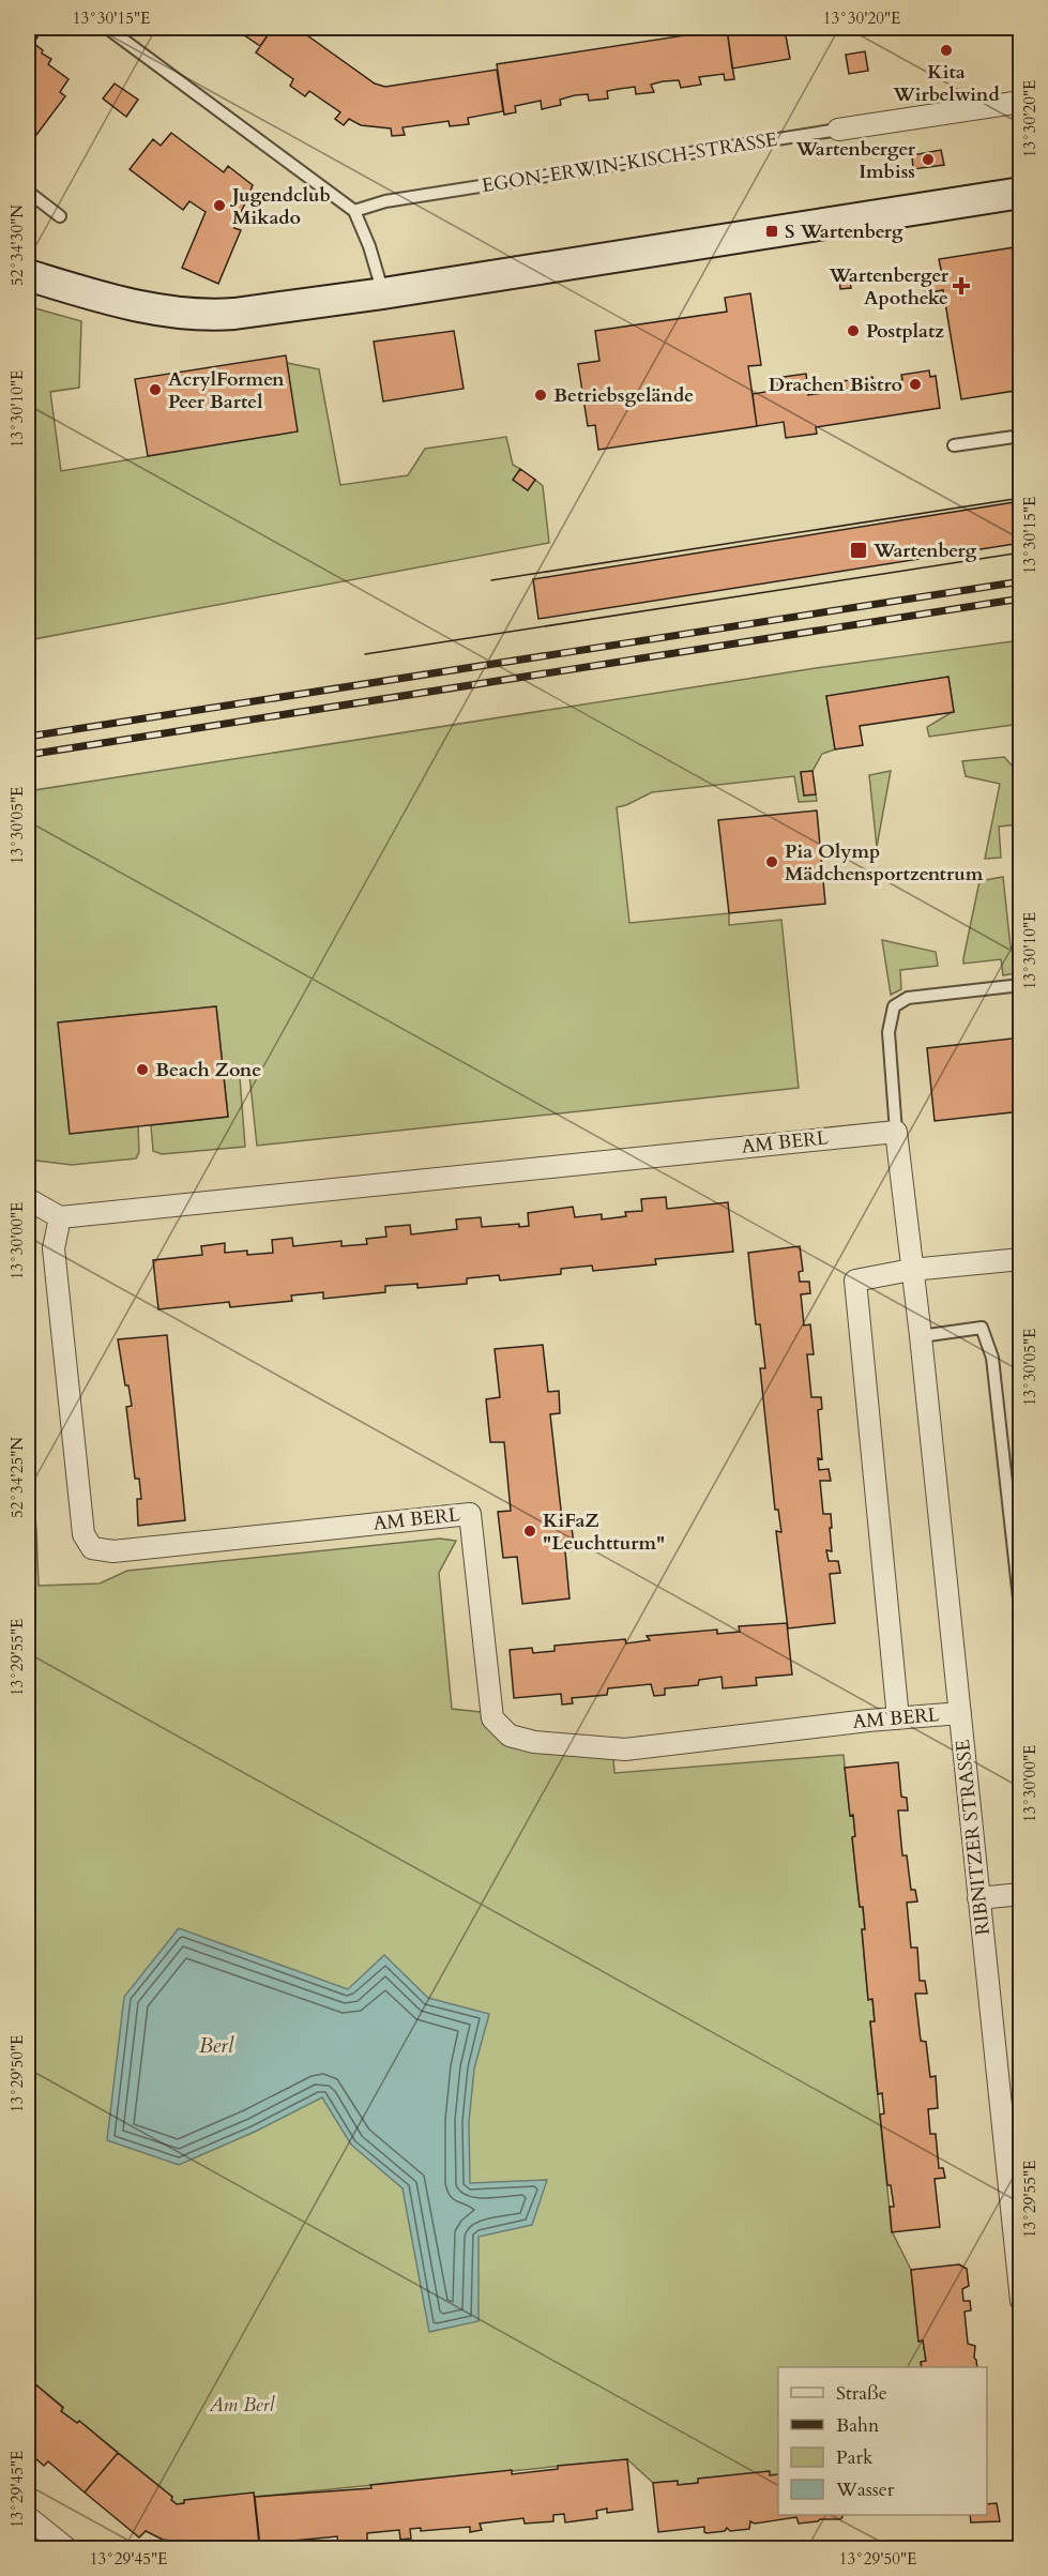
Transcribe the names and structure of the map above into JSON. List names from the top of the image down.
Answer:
{
  "streets": {
    "street": ["EGON-ERWIN-KISCH-STRASSE", "AM BERL", "RIBNITZER STRASSE"]
  },
  "crossings": [
    ["AM BERL", "RIBNITZER STRASSE"]
  ],
  "water": ["Berl"],
  "parks": ["Am Berl"],
  "places": {
    "other": [
      "Kita Wirbelwind",
      "Wartenberger Imbiss",
      "Jugendclub Mikado",
      "Postplatz",
      "Drachen Bistro",
      "AcrylFormen Peer Bartel",
      "Betriebsgelände",
      "Pia Olymp Mädchensportzentrum",
      "Beach Zone",
      "KiFaZ \"Leuchtturm\""
    ],
    "transit": ["S Wartenberg", "Wartenberg"],
    "health": ["Wartenberger Apotheke"]
  },
  "legend": [
    "Straße",
    "Bahn",
    "Park",
    "Wasser"
  ],
  "coordinates": [
    "13°30'15\"E",
    "13°30'20\"E",
    "52°34'30\"N",
    "13°30'10\"E",
    "13°30'05\"E",
    "13°30'00\"E",
    "52°34'25\"N",
    "13°29'55\"E",
    "13°29'50\"E",
    "13°29'45\"E"
  ]
}
